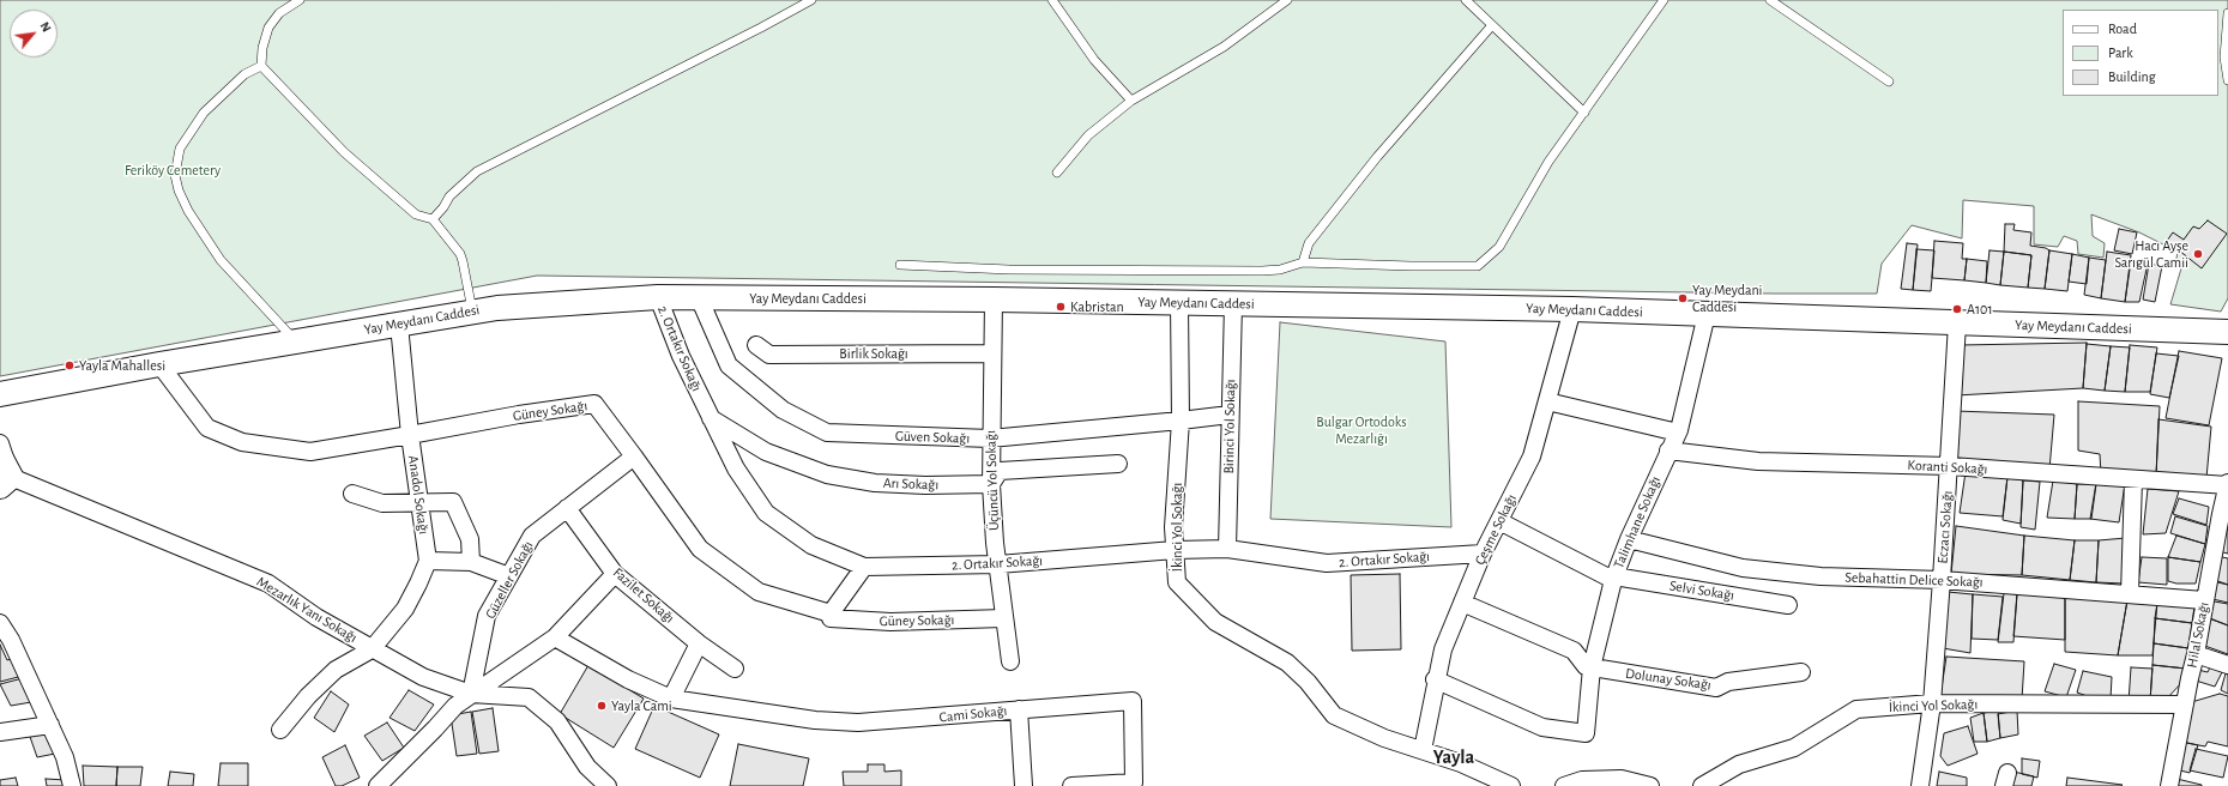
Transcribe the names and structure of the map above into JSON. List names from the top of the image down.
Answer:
{
  "streets": {
    "street": [
      "Yay Meydanı Caddesi",
      "2. Ortakır Sokağı",
      "Birlik Sokağı",
      "Güney Sokağı",
      "Birinci Yol Sokağı",
      "Güven Sokağı",
      "Koranti Sokağı",
      "Üçüncü Yol Sokağı",
      "Arı Sokağı",
      "Anadol Sokağı",
      "Talimhane Sokağı",
      "İkinci Yol Sokağı",
      "Eczacı Sokağı",
      "Çeşme Sokağı",
      "Güzeller Sokağı",
      "Sebahattin Delice Sokağı",
      "Selvi Sokağı",
      "Fazilet Sokağı",
      "Mezarlık Yanı Sokağı",
      "Hilal Sokağı",
      "Dolunay Sokağı",
      "Cami Sokağı"
    ]
  },
  "crossings": [
    ["Yay Meydanı Caddesi", "2. Ortakır Sokağı"],
    ["Yay Meydanı Caddesi", "Güney Sokağı"],
    ["Yay Meydanı Caddesi", "Birinci Yol Sokağı"],
    ["Yay Meydanı Caddesi", "Güven Sokağı"],
    ["Yay Meydanı Caddesi", "Üçüncü Yol Sokağı"],
    ["Yay Meydanı Caddesi", "Anadol Sokağı"],
    ["Yay Meydanı Caddesi", "Talimhane Sokağı"],
    ["Yay Meydanı Caddesi", "İkinci Yol Sokağı"],
    ["Yay Meydanı Caddesi", "Eczacı Sokağı"],
    ["Yay Meydanı Caddesi", "Çeşme Sokağı"],
    ["2. Ortakır Sokağı", "Güney Sokağı"],
    ["2. Ortakır Sokağı", "Birinci Yol Sokağı"],
    ["2. Ortakır Sokağı", "Üçüncü Yol Sokağı"],
    ["2. Ortakır Sokağı", "Arı Sokağı"],
    ["2. Ortakır Sokağı", "İkinci Yol Sokağı"],
    ["2. Ortakır Sokağı", "Çeşme Sokağı"],
    ["Birlik Sokağı", "Üçüncü Yol Sokağı"],
    ["Güney Sokağı", "Üçüncü Yol Sokağı"],
    ["Güney Sokağı", "Anadol Sokağı"],
    ["Güney Sokağı", "Güzeller Sokağı"],
    ["Birinci Yol Sokağı", "Güven Sokağı"],
    ["Güven Sokağı", "Üçüncü Yol Sokağı"],
    ["Güven Sokağı", "İkinci Yol Sokağı"],
    ["Koranti Sokağı", "Talimhane Sokağı"],
    ["Koranti Sokağı", "Eczacı Sokağı"],
    ["Koranti Sokağı", "Hilal Sokağı"],
    ["Üçüncü Yol Sokağı", "Arı Sokağı"],
    ["Anadol Sokağı", "Mezarlık Yanı Sokağı"],
    ["Talimhane Sokağı", "Çeşme Sokağı"],
    ["Talimhane Sokağı", "Sebahattin Delice Sokağı"],
    ["Talimhane Sokağı", "Selvi Sokağı"],
    ["Talimhane Sokağı", "Dolunay Sokağı"],
    ["İkinci Yol Sokağı", "Eczacı Sokağı"],
    ["İkinci Yol Sokağı", "Çeşme Sokağı"],
    ["İkinci Yol Sokağı", "Hilal Sokağı"],
    ["Eczacı Sokağı", "Sebahattin Delice Sokağı"],
    ["Çeşme Sokağı", "Selvi Sokağı"],
    ["Güzeller Sokağı", "Fazilet Sokağı"],
    ["Güzeller Sokağı", "Mezarlık Yanı Sokağı"],
    ["Sebahattin Delice Sokağı", "Hilal Sokağı"]
  ],
  "districts": ["Yayla"],
  "parks": ["Feriköy Cemetery", "Bulgar Ortodoks Mezarlığı"],
  "places": [
    "Hacı Ayşe Sarıgül Camii",
    "Yay Meydani Caddesi",
    "Kabristan",
    "A101",
    "Yayla Mahallesi",
    "Yayla Cami"
  ],
  "legend": ["Road", "Park", "Building"],
  "north": "top right"
}
